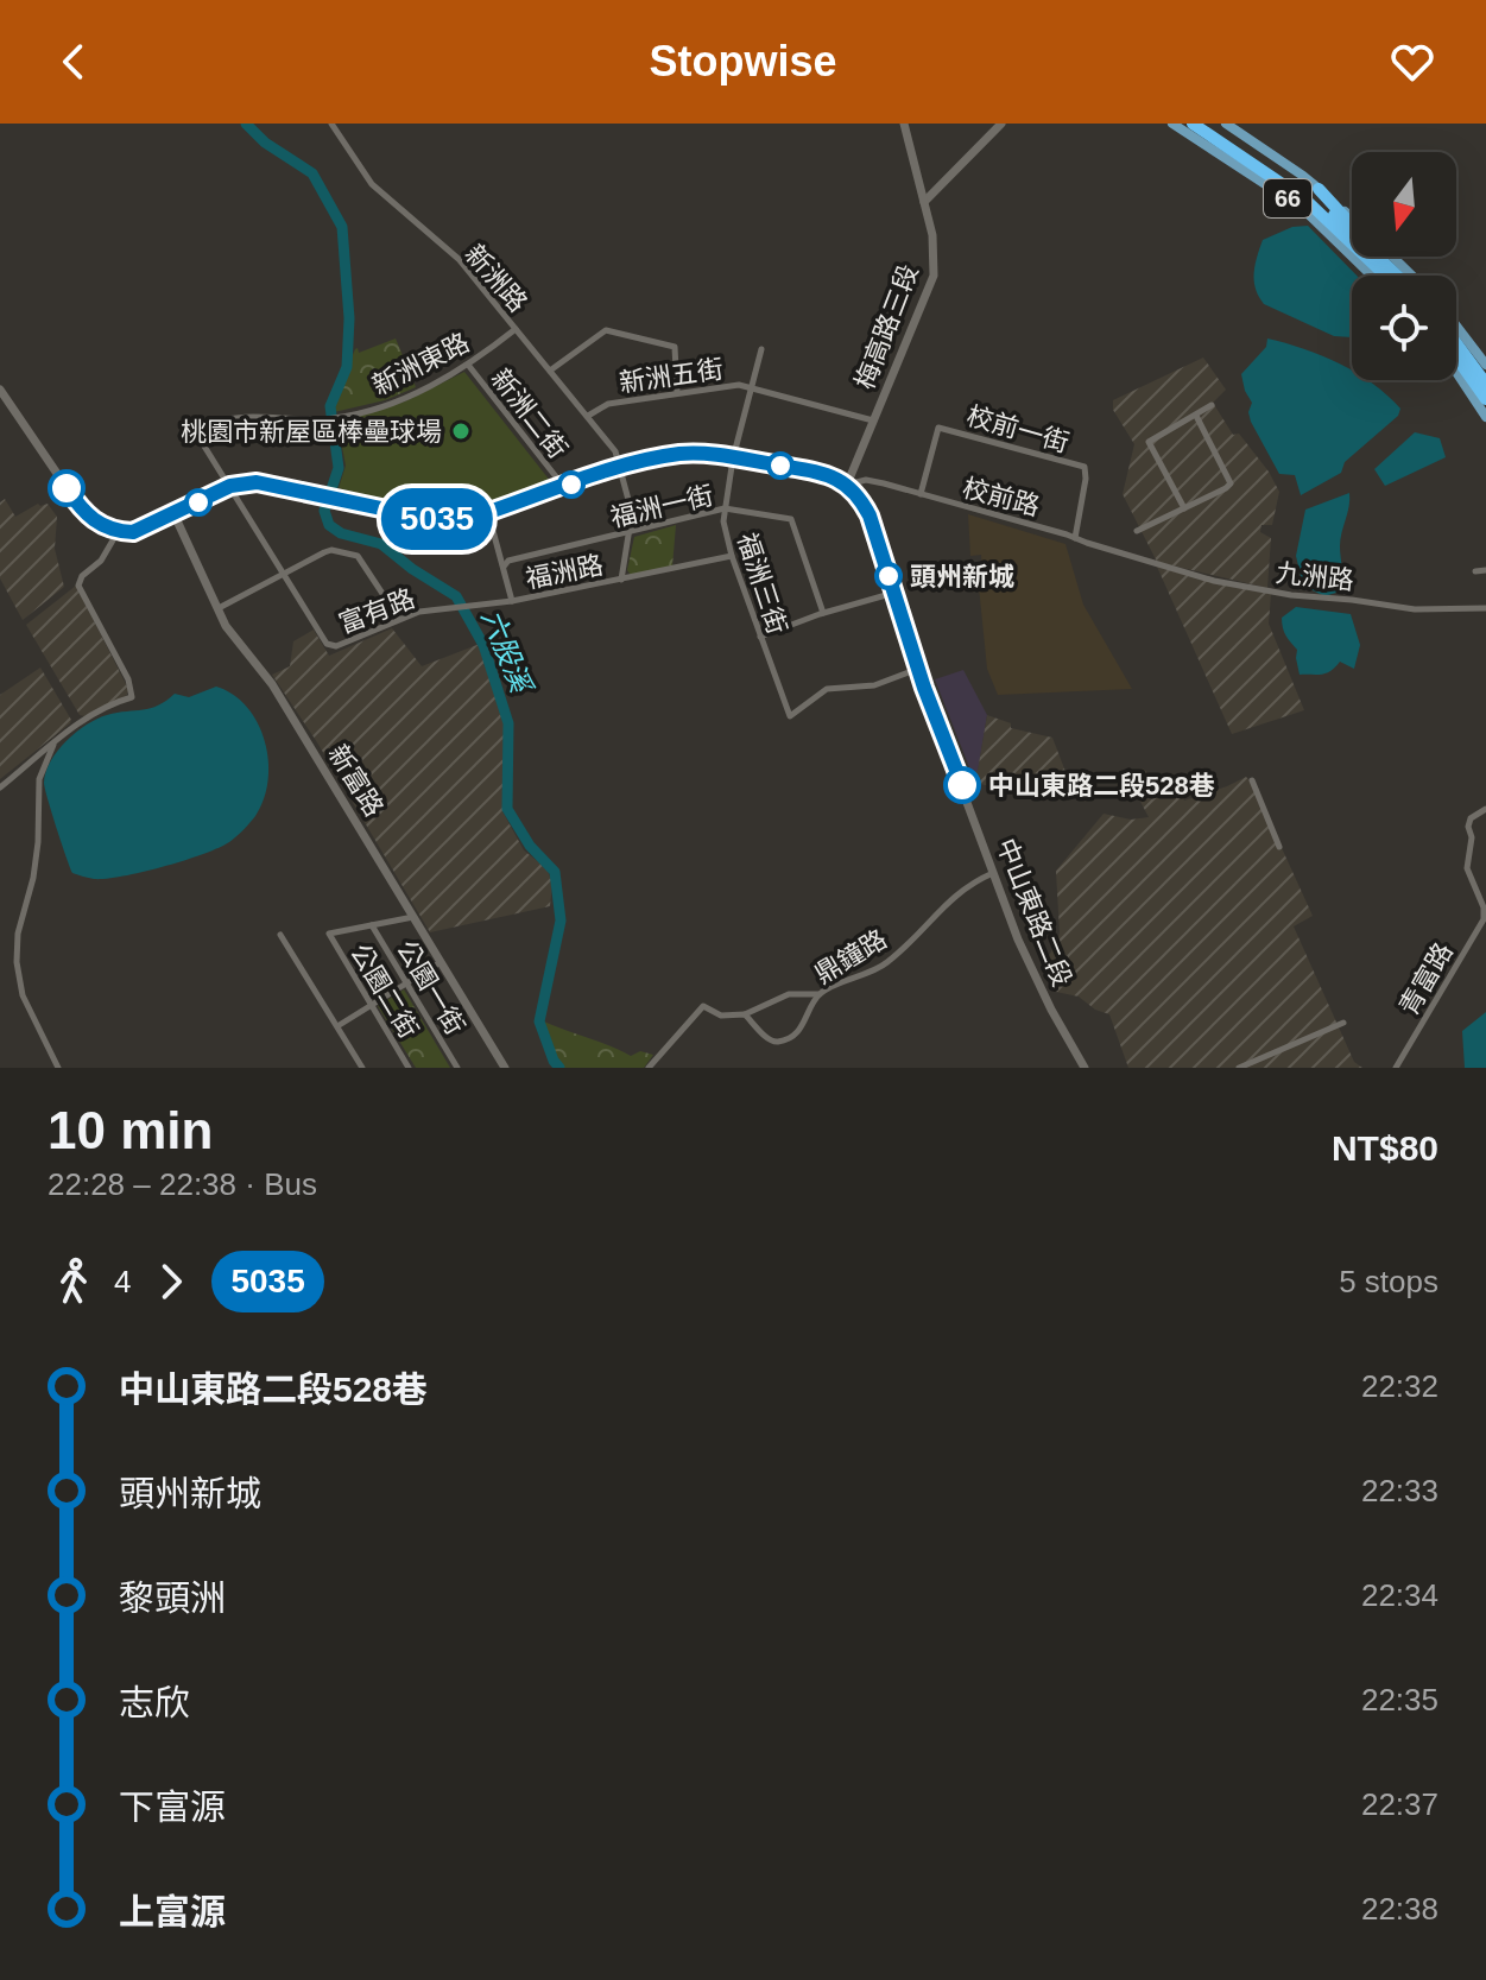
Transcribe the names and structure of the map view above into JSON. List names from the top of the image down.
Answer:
{
  "streets": {
    "highway": ["66"],
    "main road": ["梅高路三段", "新富路", "中山東路二段"],
    "street": [
      "新洲路",
      "新洲東路",
      "新洲五街",
      "新洲二街",
      "校前一街",
      "校前路",
      "福洲一街",
      "福洲路",
      "九洲路",
      "福洲三街",
      "富有路",
      "鼎鐘路",
      "青富路",
      "公園一街",
      "公園二街"
    ]
  },
  "crossings": [
    ["新洲路", "新洲東路"],
    ["新洲路", "新洲五街"],
    ["新洲路", "福洲路"],
    ["梅高路三段", "新洲五街"],
    ["梅高路三段", "校前路"],
    ["梅高路三段", "中山東路二段"],
    ["新洲東路", "新洲二街"],
    ["新洲東路", "富有路"],
    ["新洲五街", "福洲三街"],
    ["校前一街", "校前路"],
    ["校前路", "九洲路"],
    ["校前路", "中山東路二段"],
    ["福洲一街", "福洲路"],
    ["福洲一街", "福洲三街"],
    ["福洲路", "富有路"],
    ["福洲三街", "中山東路二段"],
    ["中山東路二段", "鼎鐘路"],
    ["公園一街", "公園二街"]
  ],
  "water": ["六股溪"],
  "places": ["桃園市新屋區棒壘球場", "頭州新城", "中山東路二段528巷"],
  "lines": ["bus line 5035"],
  "north": "bottom",
  "page": {
    "header": "Stopwise",
    "on_map": "5035",
    "heading": ["10 min", "22:28 – 22:38 · Bus", "NT$80"],
    "legs": ["4", "5035", "5 stops"],
    "list": [
      {
        "name": "中山東路二段528巷",
        "value": "22:32"
      },
      {
        "name": "頭州新城",
        "value": "22:33"
      },
      {
        "name": "黎頭洲",
        "value": "22:34"
      },
      {
        "name": "志欣",
        "value": "22:35"
      },
      {
        "name": "下富源",
        "value": "22:37"
      },
      {
        "name": "上富源",
        "value": "22:38"
      }
    ]
  }
}
